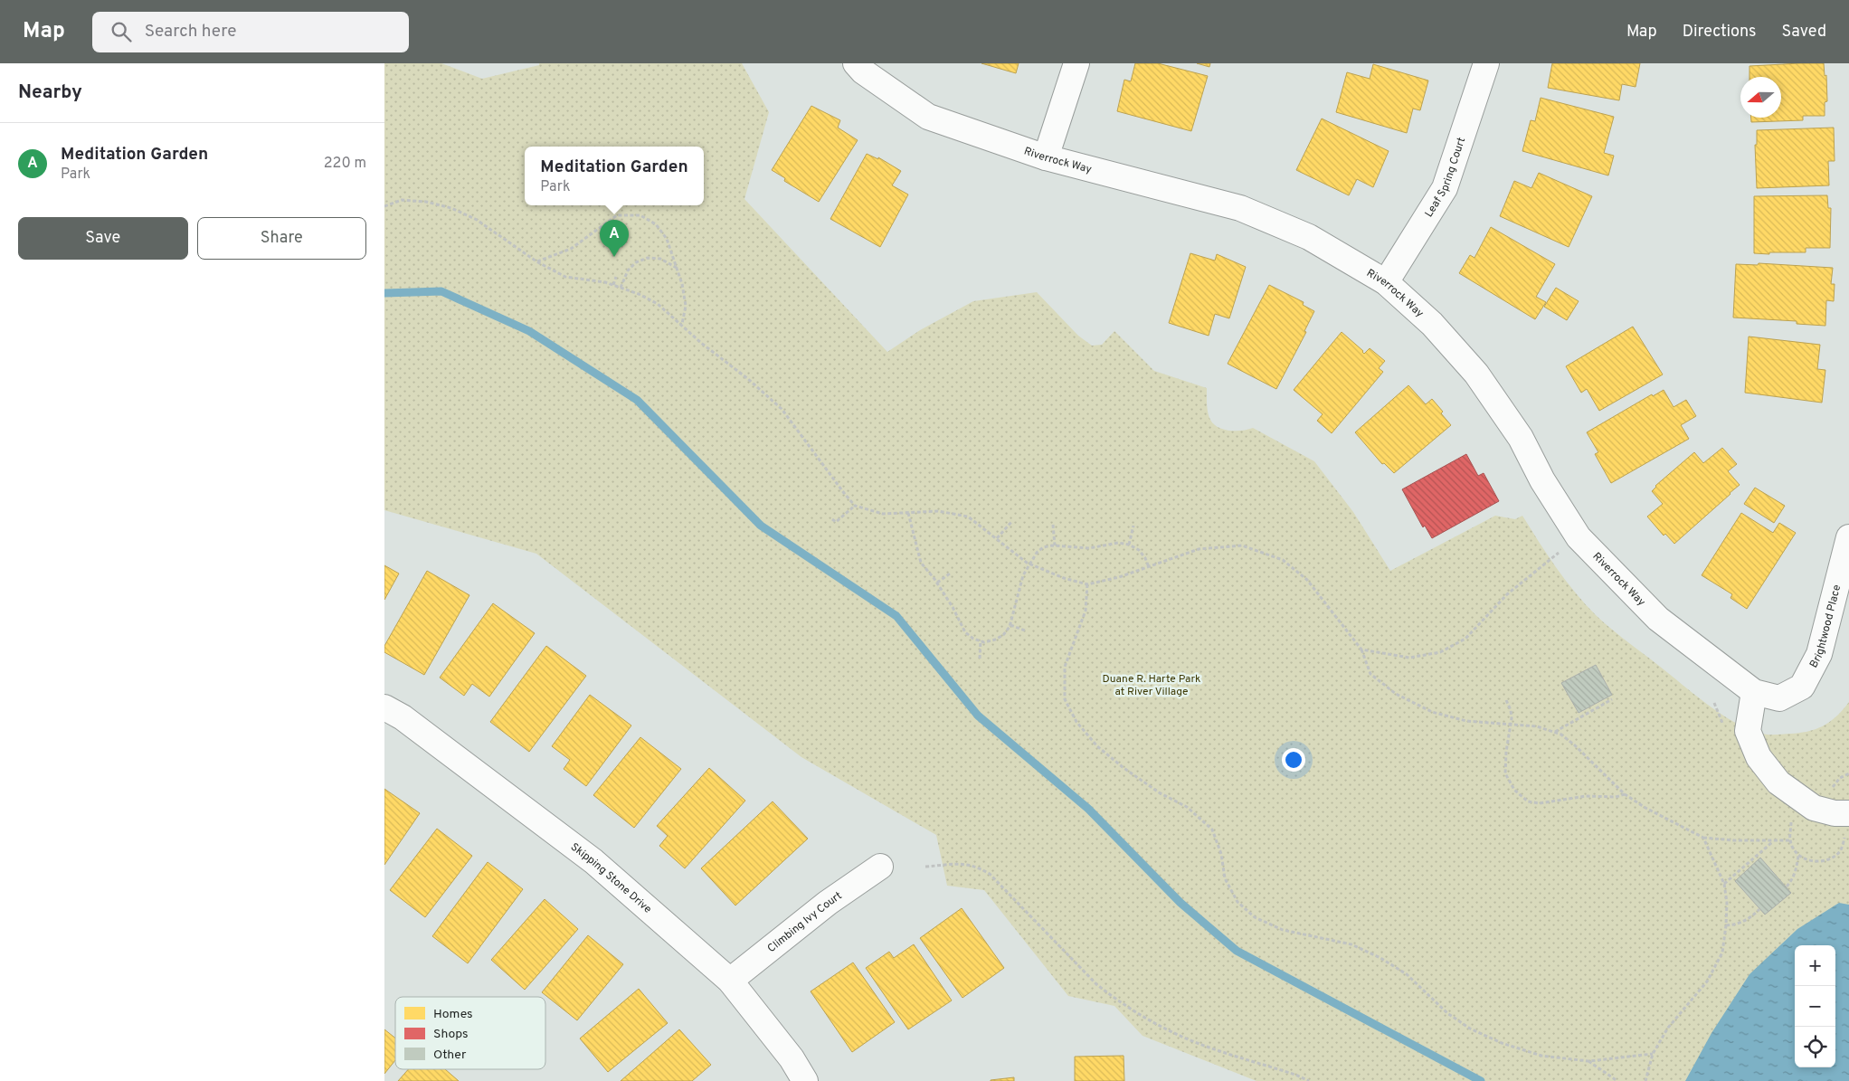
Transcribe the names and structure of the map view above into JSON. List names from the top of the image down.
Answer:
{
  "streets": {
    "street": [
      "Riverrock Way",
      "Leaf Spring Court",
      "Brightwood Place",
      "Skipping Stone Drive",
      "Climbing Ivy Court"
    ]
  },
  "crossings": [
    ["Riverrock Way", "Leaf Spring Court"],
    ["Riverrock Way", "Brightwood Place"],
    ["Skipping Stone Drive", "Climbing Ivy Court"]
  ],
  "parks": ["Duane R. Harte Park at River Village"],
  "legend": ["Homes", "Shops", "Other"],
  "north": "left",
  "page": {
    "header": "Map",
    "search": "Search here",
    "nav": ["Map", "Directions", "Saved"],
    "heading": "Nearby",
    "list": [
      {
        "mark": "A",
        "name": "Meditation Garden",
        "note": "Park",
        "value": "220 m"
      }
    ],
    "popup": ["Meditation Garden", "Park"],
    "buttons": ["Save", "Share"],
    "pins": "A",
    "map_buttons": ["+", "−"]
  }
}
